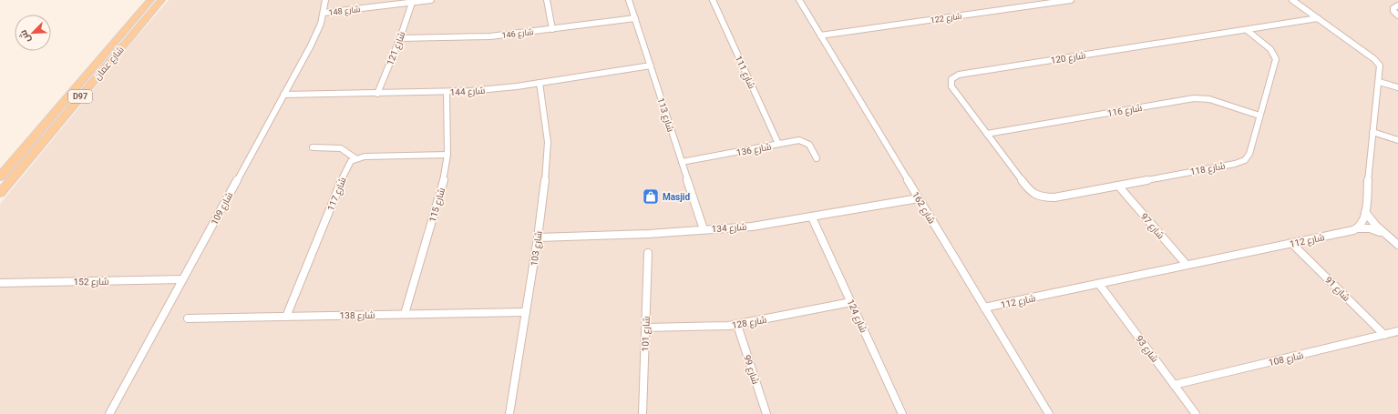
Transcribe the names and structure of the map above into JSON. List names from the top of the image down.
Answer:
{
  "streets": {
    "main road": ["شارع عمان", "D97"],
    "street": [
      "شارع 148",
      "شارع 122",
      "شارع 146",
      "شارع 121",
      "شارع 120",
      "شارع 111",
      "شارع 144",
      "شارع 116",
      "شارع 113",
      "شارع 136",
      "شارع 118",
      "شارع 117",
      "شارع 115",
      "شارع 162",
      "شارع 109",
      "شارع 97",
      "شارع 134",
      "شارع 112",
      "شارع 103",
      "شارع 152",
      "شارع 91",
      "شارع 138",
      "شارع 124",
      "شارع 128",
      "شارع 101",
      "شارع 93",
      "شارع 108",
      "شارع 99"
    ]
  },
  "crossings": [
    ["شارع 148", "شارع 121"],
    ["شارع 148", "شارع 109"],
    ["شارع 122", "شارع 162"],
    ["شارع 146", "شارع 121"],
    ["شارع 146", "شارع 113"],
    ["شارع 121", "شارع 144"],
    ["شارع 120", "شارع 116"],
    ["شارع 120", "شارع 118"],
    ["شارع 111", "شارع 136"],
    ["شارع 144", "شارع 113"],
    ["شارع 144", "شارع 115"],
    ["شارع 144", "شارع 109"],
    ["شارع 144", "شارع 103"],
    ["شارع 116", "شارع 118"],
    ["شارع 113", "شارع 136"],
    ["شارع 113", "شارع 134"],
    ["شارع 118", "شارع 97"],
    ["شارع 117", "شارع 138"],
    ["شارع 115", "شارع 138"],
    ["شارع 162", "شارع 134"],
    ["شارع 162", "شارع 112"],
    ["شارع 109", "شارع 152"],
    ["شارع 97", "شارع 112"],
    ["شارع 134", "شارع 103"],
    ["شارع 134", "شارع 124"],
    ["شارع 112", "شارع 91"],
    ["شارع 112", "شارع 93"],
    ["شارع 103", "شارع 138"],
    ["شارع 91", "شارع 108"],
    ["شارع 124", "شارع 128"],
    ["شارع 128", "شارع 101"],
    ["شارع 128", "شارع 99"],
    ["شارع 93", "شارع 108"]
  ],
  "places": {
    "shop": ["Masjid"]
  },
  "north": "bottom left"
}
